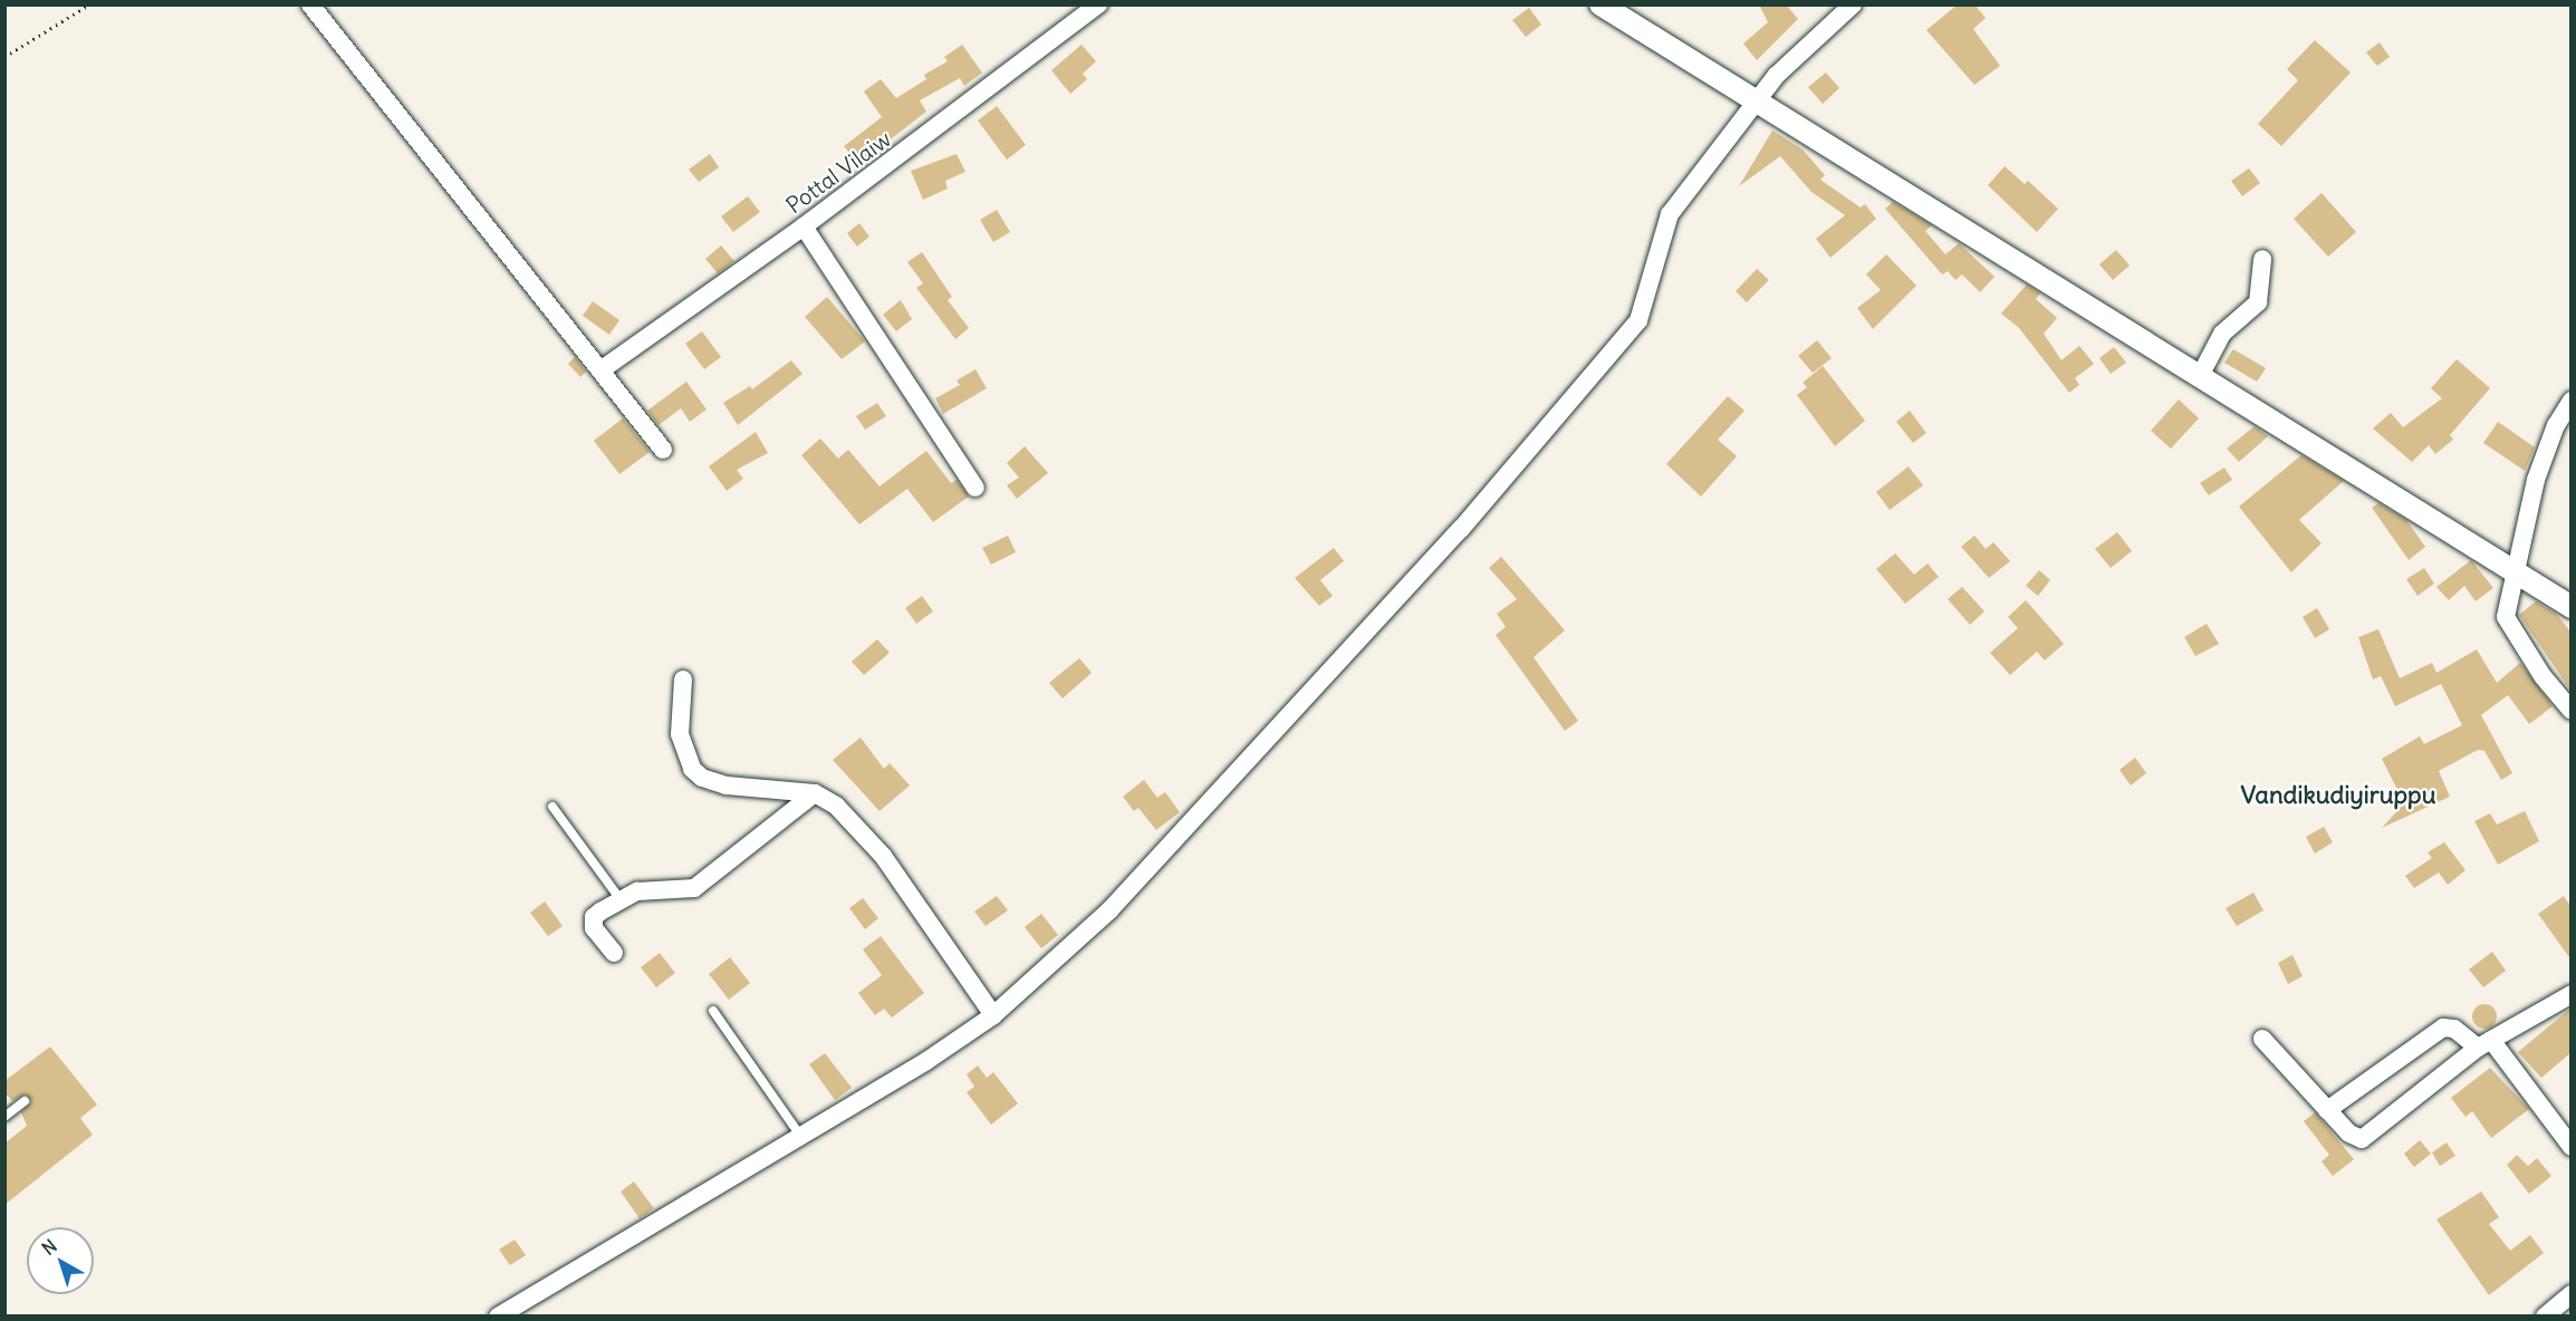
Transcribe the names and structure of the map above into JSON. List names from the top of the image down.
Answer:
{
  "streets": {
    "street": ["Pottal Vilaiw"]
  },
  "districts": ["Vandikudiyiruppu"],
  "north": "top left"
}
